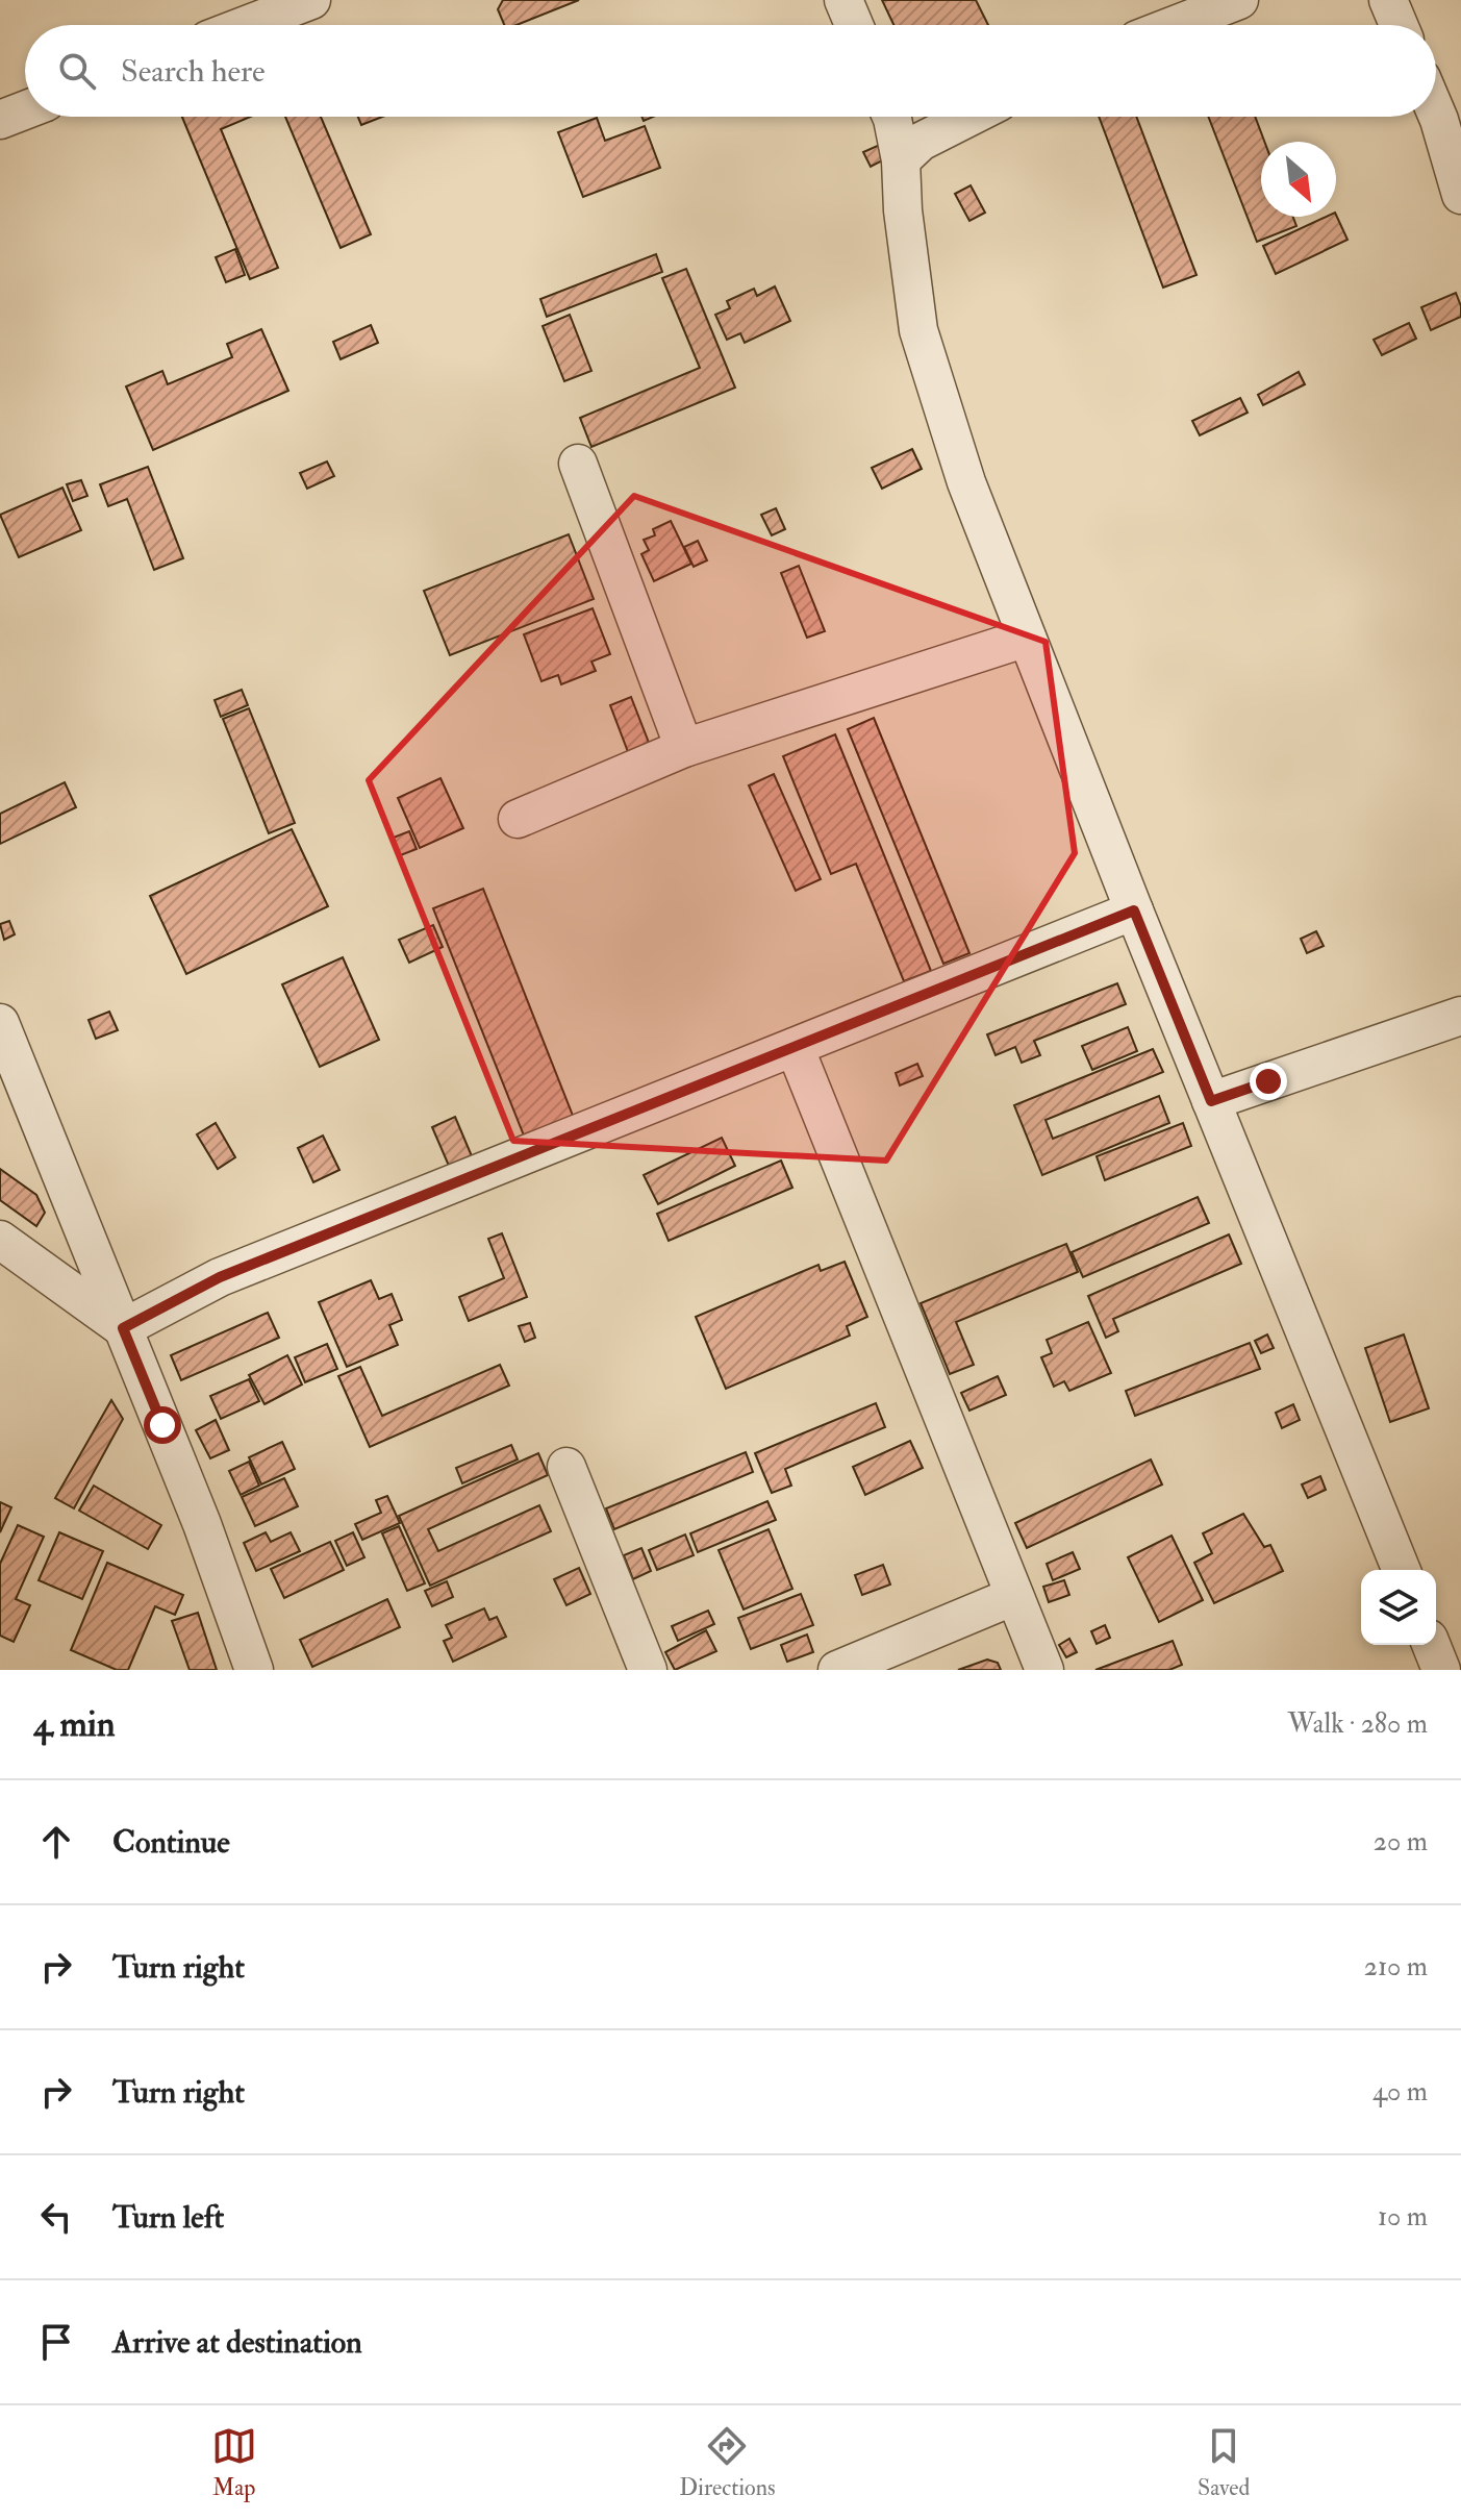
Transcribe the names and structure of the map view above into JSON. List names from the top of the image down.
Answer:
{
  "north": "bottom right",
  "page": {
    "search": "Search here",
    "heading": ["4 min", "Walk · 280 m"],
    "list": [
      ["Continue", "20 m"],
      ["Turn right", "210 m"],
      ["Turn right", "40 m"],
      ["Turn left", "10 m"],
      "Arrive at destination"
    ],
    "nav": ["Map", "Directions", "Saved"]
  }
}
